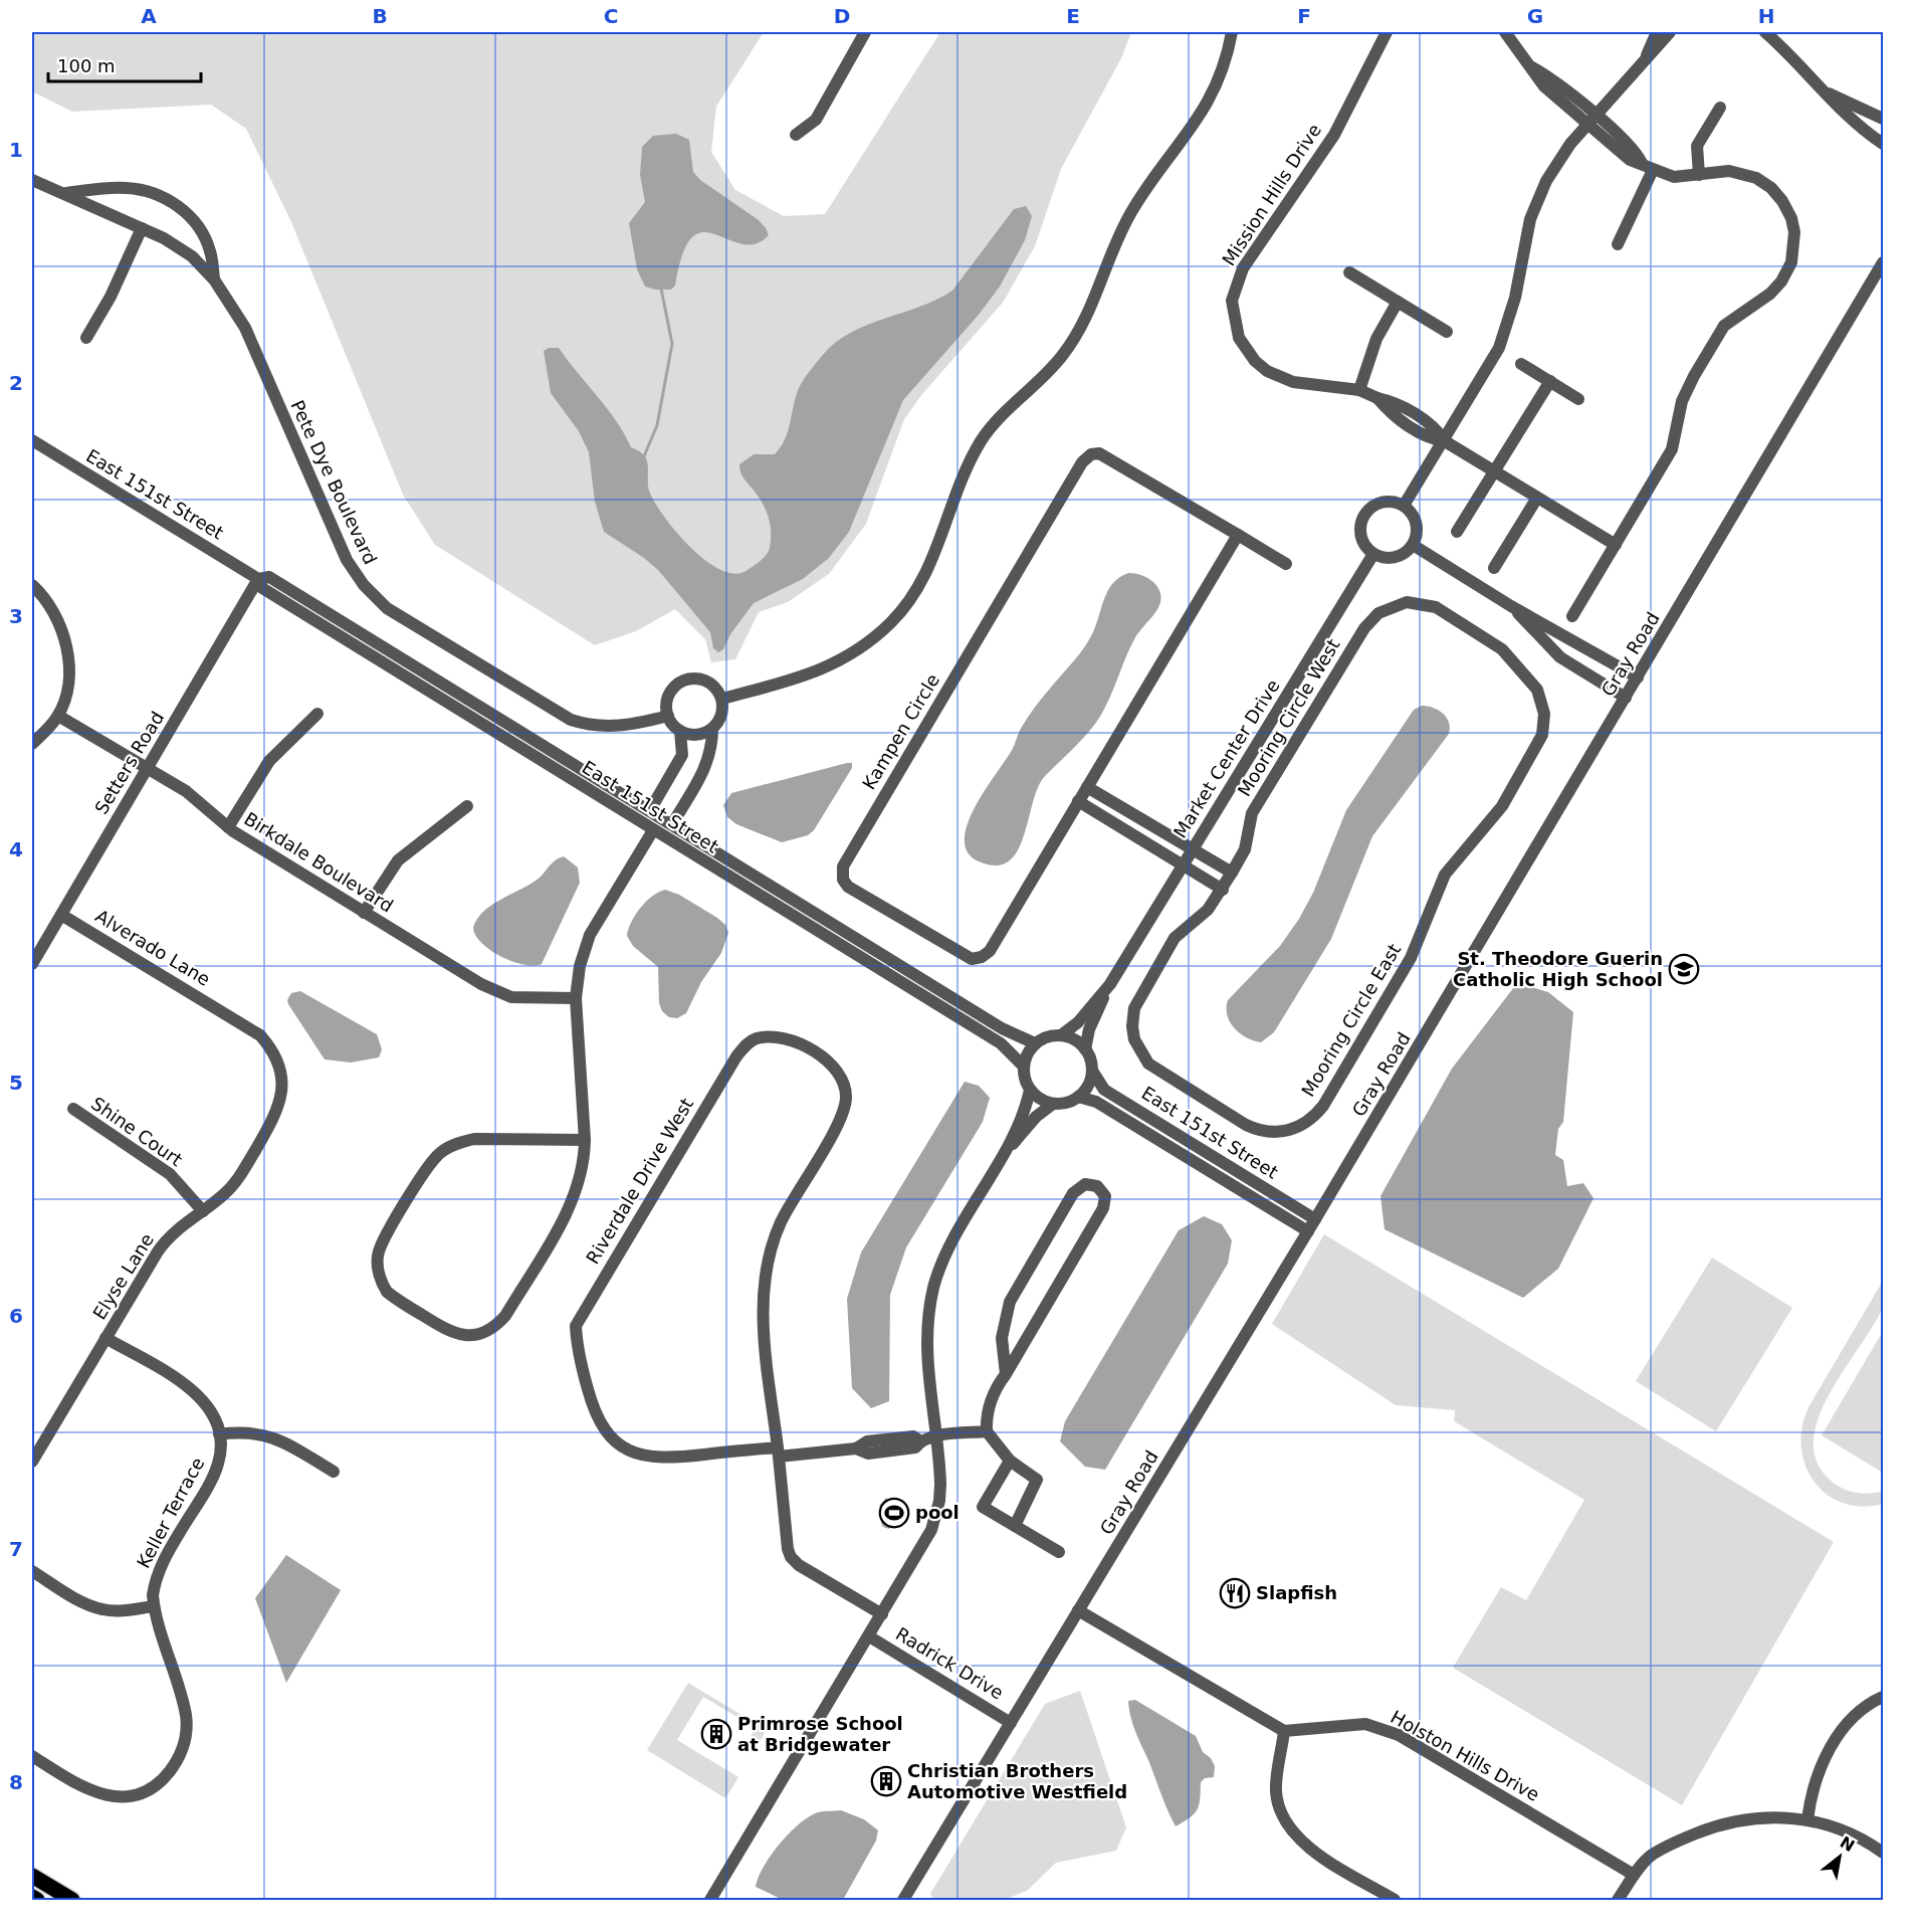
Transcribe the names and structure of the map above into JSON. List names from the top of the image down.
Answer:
{
  "streets": {
    "street": [
      "Mission Hills Drive",
      "Pete Dye Boulevard",
      "East 151st Street",
      "Gray Road",
      "Mooring Circle West",
      "Kampen Circle",
      "Market Center Drive",
      "Setters Road",
      "Birkdale Boulevard",
      "Alverado Lane",
      "Mooring Circle East",
      "Shine Court",
      "Riverdale Drive West",
      "Elyse Lane",
      "Keller Terrace",
      "Radrick Drive",
      "Holston Hills Drive"
    ]
  },
  "crossings": [
    ["East 151st Street", "Gray Road"],
    ["East 151st Street", "Market Center Drive"],
    ["East 151st Street", "Setters Road"],
    ["Gray Road", "Radrick Drive"],
    ["Mooring Circle West", "Mooring Circle East"],
    ["Setters Road", "Birkdale Boulevard"],
    ["Setters Road", "Alverado Lane"],
    ["Alverado Lane", "Elyse Lane"],
    ["Shine Court", "Elyse Lane"],
    ["Elyse Lane", "Keller Terrace"]
  ],
  "places": {
    "school or university": ["St. Theodore Guerin Catholic High School"],
    "sports": ["pool"],
    "restaurant": ["Slapfish"],
    "building": ["Primrose School at Bridgewater", "Christian Brothers Automotive Westfield"]
  },
  "scale_bar": "100 m",
  "north": "top right",
  "grid": {
    "columns": [
      "A",
      "B",
      "C",
      "D",
      "E",
      "F",
      "G",
      "H"
    ],
    "rows": [
      "1",
      "2",
      "3",
      "4",
      "5",
      "6",
      "7",
      "8"
    ]
  }
}
